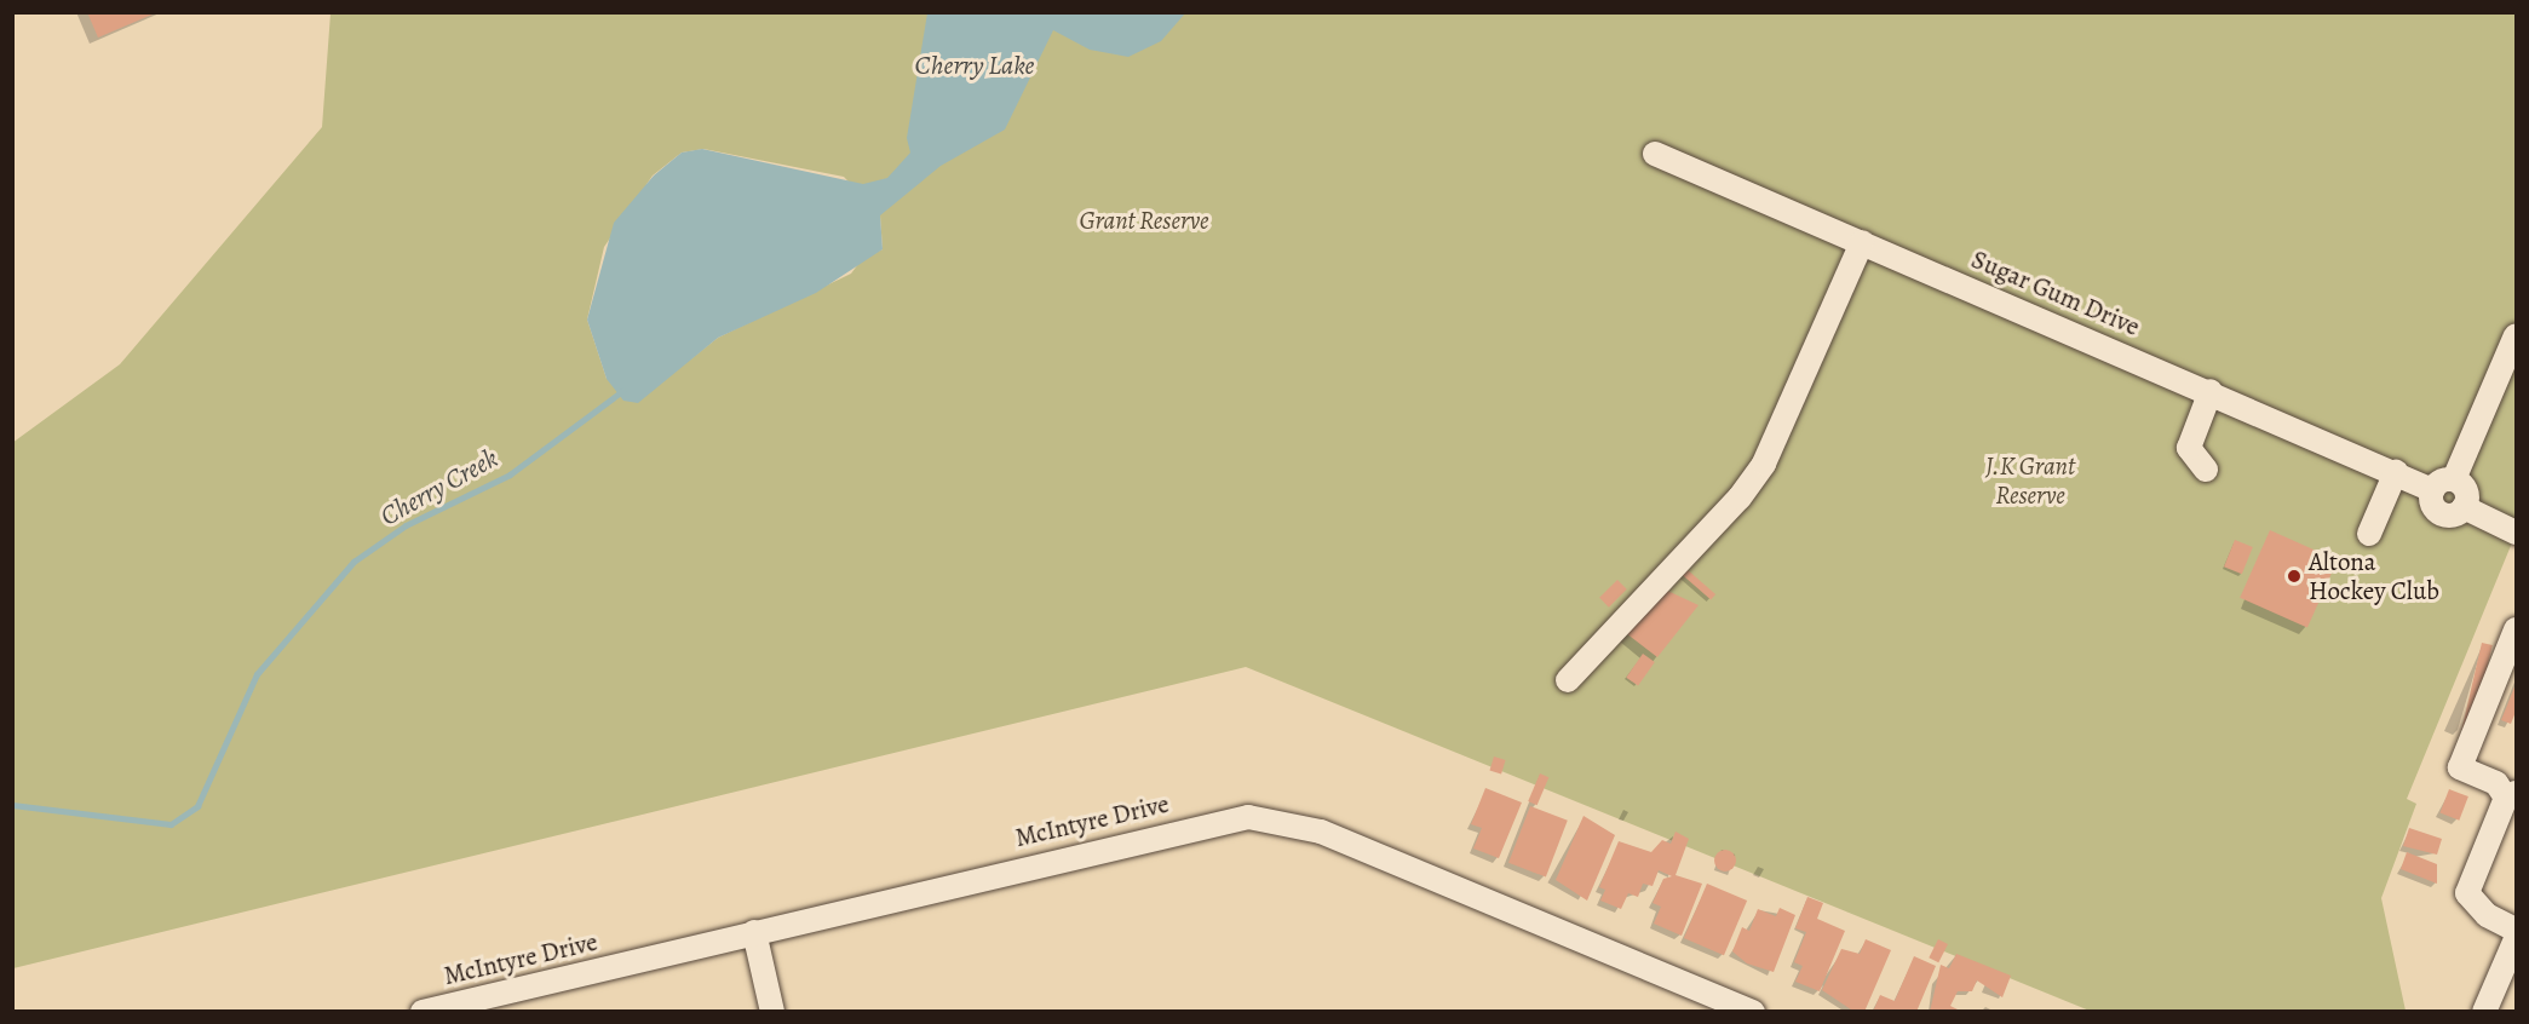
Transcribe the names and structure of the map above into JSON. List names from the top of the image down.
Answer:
{
  "streets": {
    "street": ["Sugar Gum Drive", "McIntyre Drive"]
  },
  "water": ["Cherry Lake", "Cherry Creek"],
  "parks": ["Grant Reserve", "J.K Grant Reserve"],
  "places": ["Altona Hockey Club"]
}
